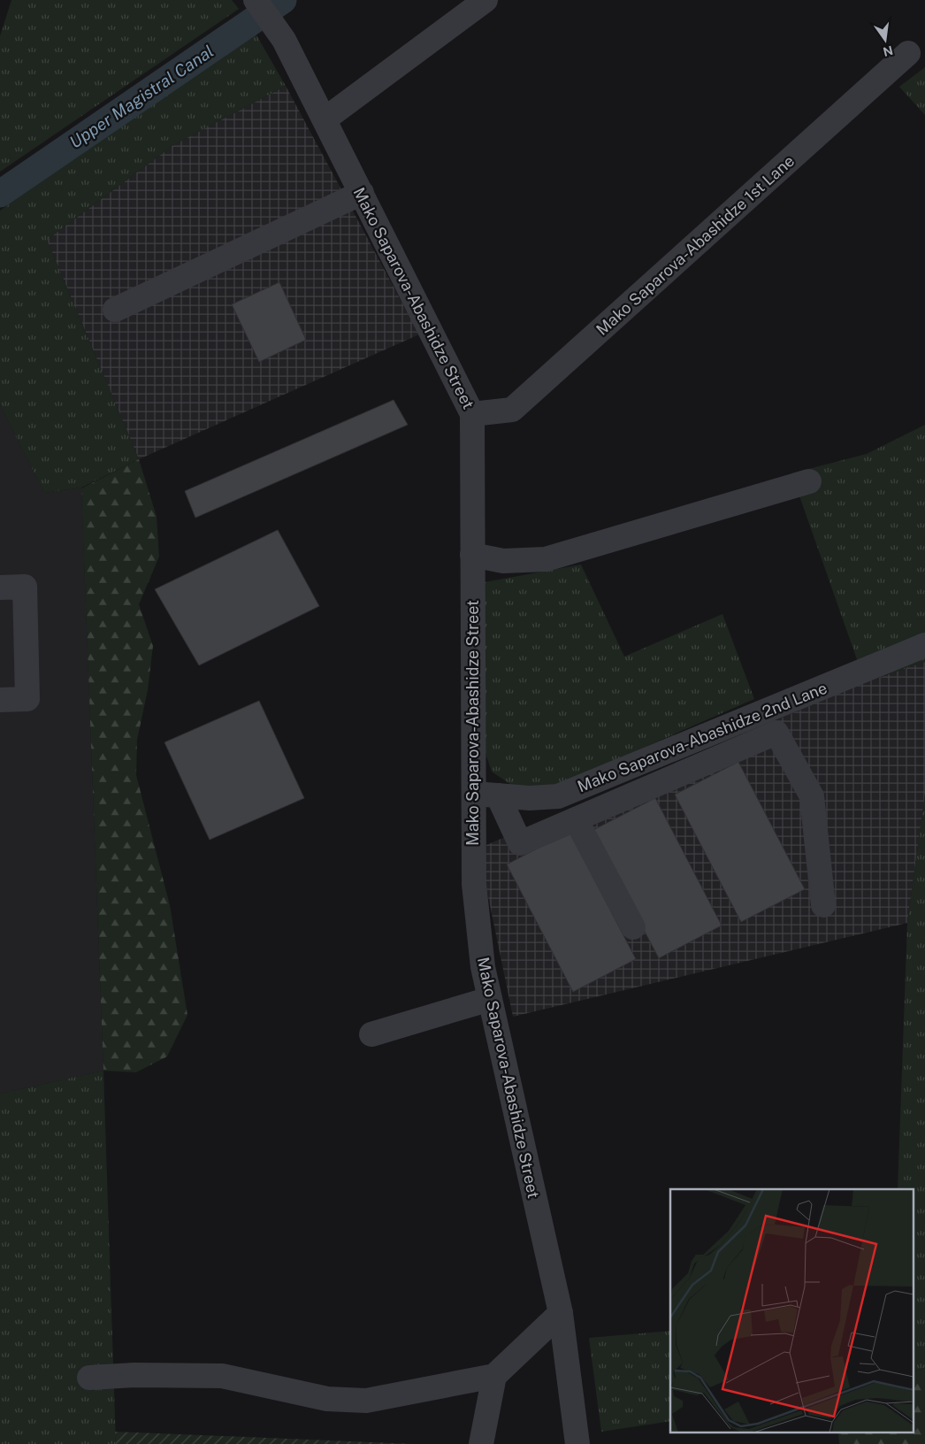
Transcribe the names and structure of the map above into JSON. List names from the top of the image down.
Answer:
{
  "streets": {
    "street": ["Mako Saparova-Abashidze 1st Lane", "Mako Saparova-Abashidze Street", "Mako Saparova-Abashidze 2nd Lane"]
  },
  "crossings": [
    ["Mako Saparova-Abashidze 1st Lane", "Mako Saparova-Abashidze Street"],
    ["Mako Saparova-Abashidze Street", "Mako Saparova-Abashidze 2nd Lane"]
  ],
  "water": ["Upper Magistral Canal"],
  "north": "bottom"
}
